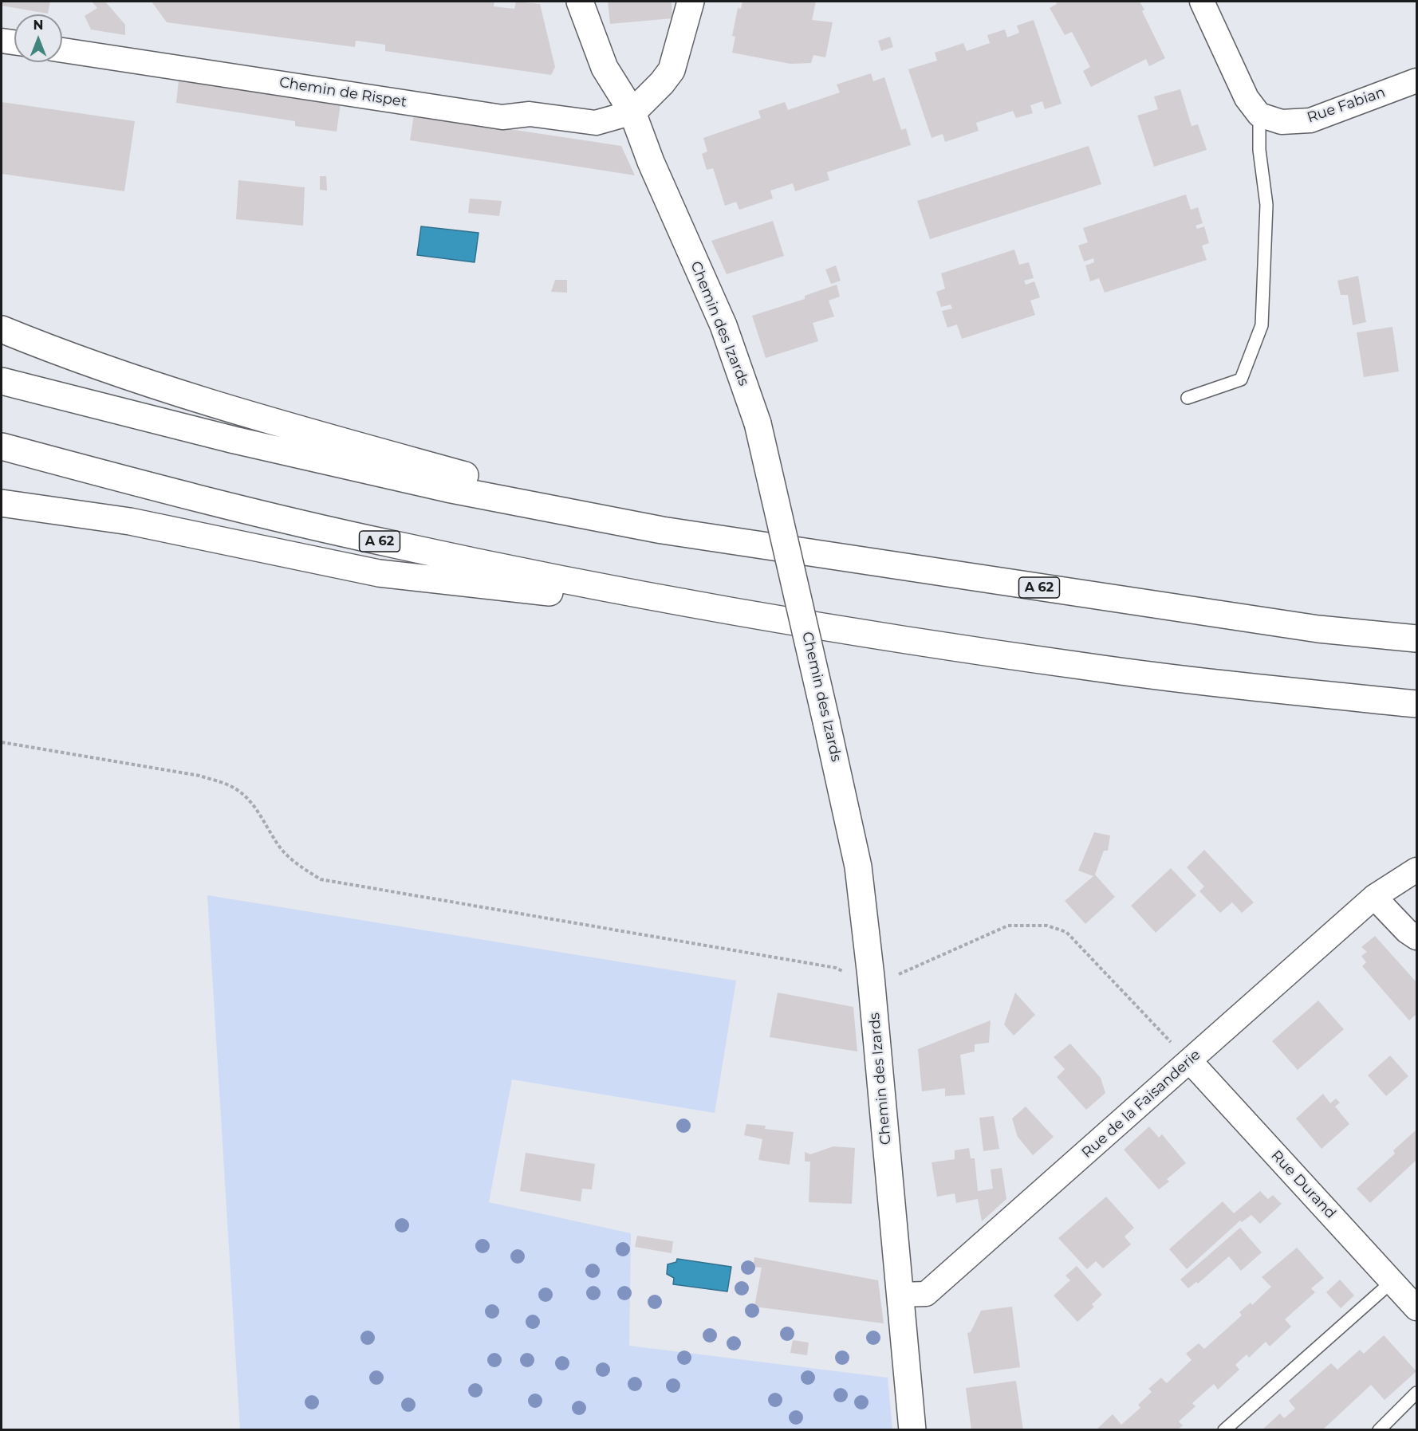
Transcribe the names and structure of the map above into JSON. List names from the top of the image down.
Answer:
{
  "streets": {
    "main road": ["Chemin des Izards", "A 62"],
    "street": [
      "Chemin de Rispet",
      "Rue Fabian",
      "Rue de la Faisanderie",
      "Rue Durand"
    ]
  },
  "crossings": [
    ["Chemin de Rispet", "Chemin des Izards"],
    ["Chemin des Izards", "Rue de la Faisanderie"],
    ["Rue de la Faisanderie", "Rue Durand"]
  ],
  "north": "top"
}
